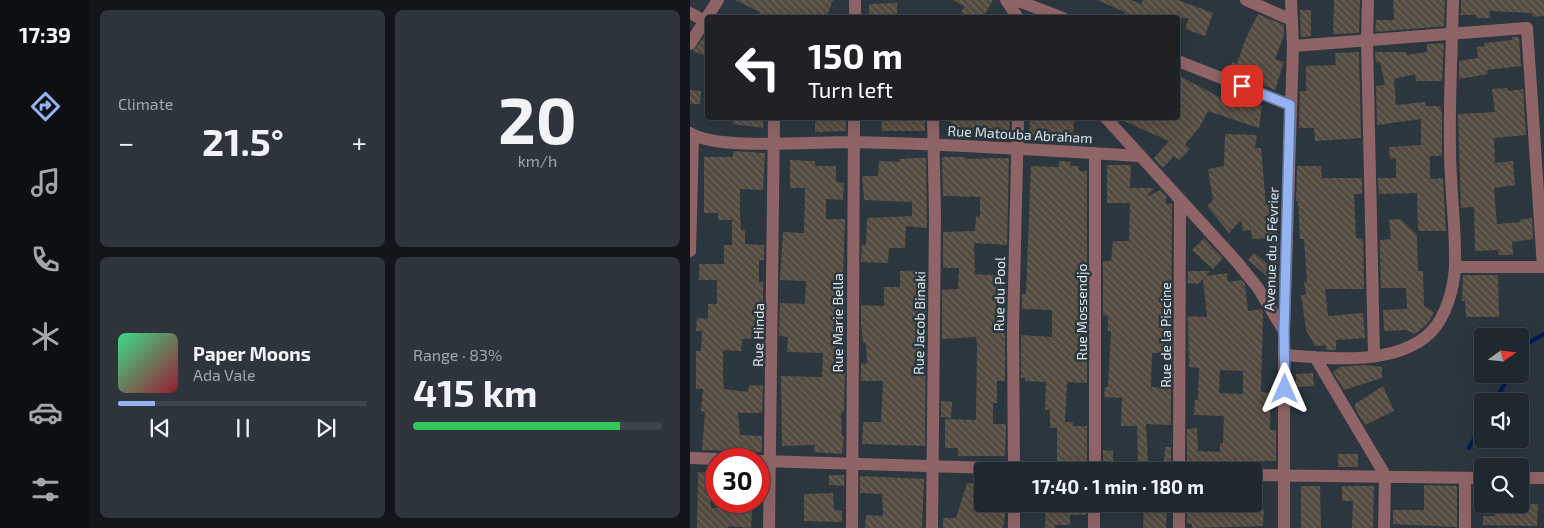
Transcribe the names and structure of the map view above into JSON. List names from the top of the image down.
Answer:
{
  "streets": {
    "street": [
      "Rue Matouba Abraham",
      "Avenue du 5 Février",
      "Rue du Pool",
      "Rue Mossendjo",
      "Rue Marie Bella",
      "Rue Jacob Binaki",
      "Rue Hinda",
      "Rue de la Piscine"
    ]
  },
  "crossings": [
    ["Rue Matouba Abraham", "Rue du Pool"],
    ["Rue Matouba Abraham", "Rue Mossendjo"],
    ["Rue Matouba Abraham", "Rue Marie Bella"],
    ["Rue Matouba Abraham", "Rue Jacob Binaki"],
    ["Rue Matouba Abraham", "Rue Hinda"]
  ],
  "north": "right",
  "page": {
    "tabs": "17:39",
    "tile": [
      "Climate",
      ["20", "km/h"],
      ["Range · 83%", "415 km"]
    ],
    "turn": ["150 m", "Turn left"],
    "heat": ["−", "21.5°", "+"],
    "song": ["Paper Moons", "Ada Vale"],
    "limit": "30",
    "trip": "17:40 · 1 min · 180 m"
  }
}
